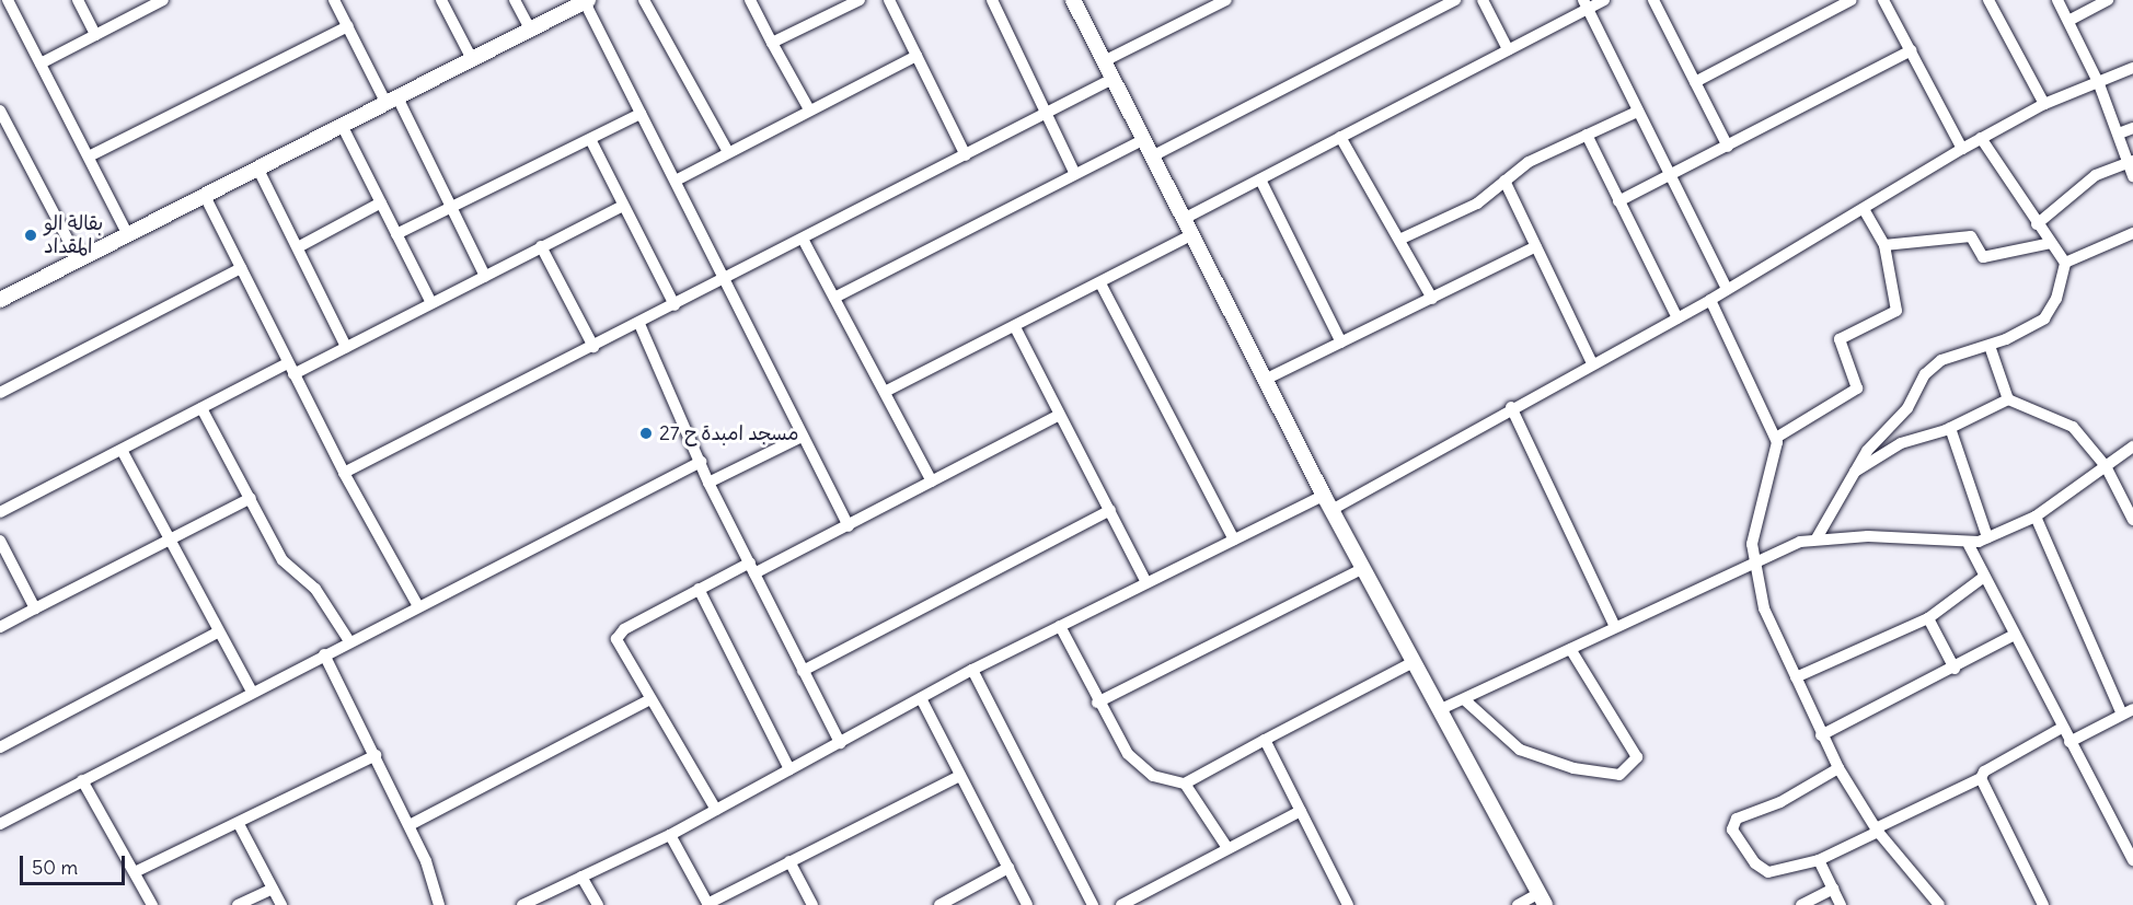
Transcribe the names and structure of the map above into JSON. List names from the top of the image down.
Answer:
{
  "places": ["بقالة الو المقداد", "مسجد امبدة ح 27"],
  "scale_bar": "50 m"
}
